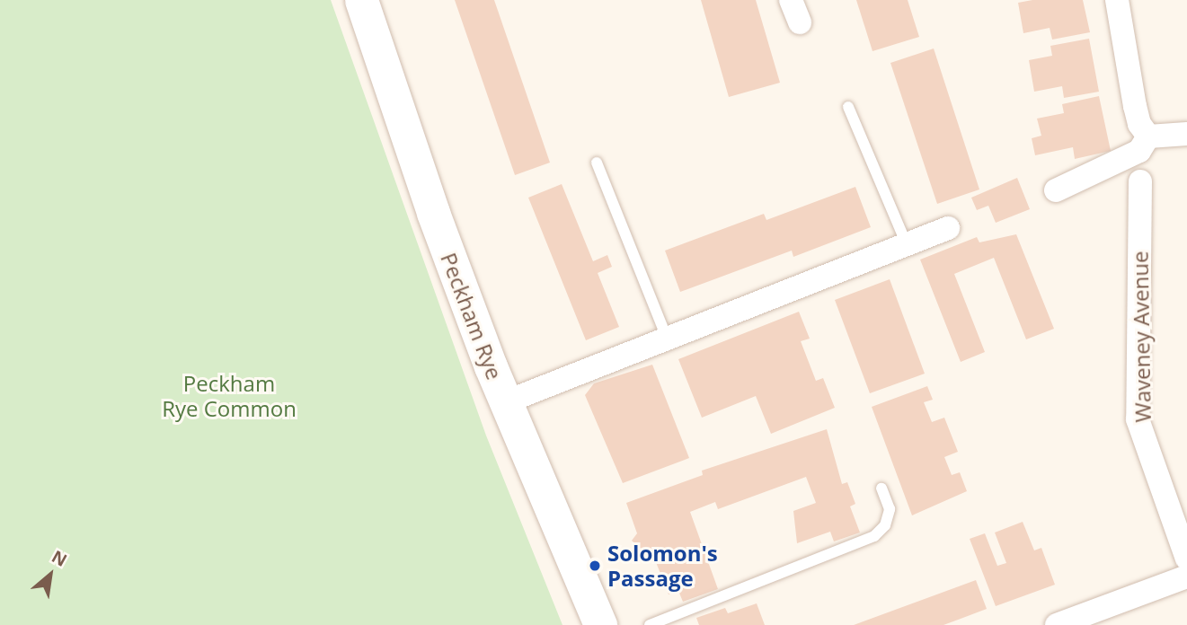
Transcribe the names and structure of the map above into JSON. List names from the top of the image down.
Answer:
{
  "streets": {
    "street": ["Peckham Rye", "Waveney Avenue"]
  },
  "parks": ["Peckham Rye Common"],
  "places": ["Solomon's Passage"],
  "north": "top right"
}
